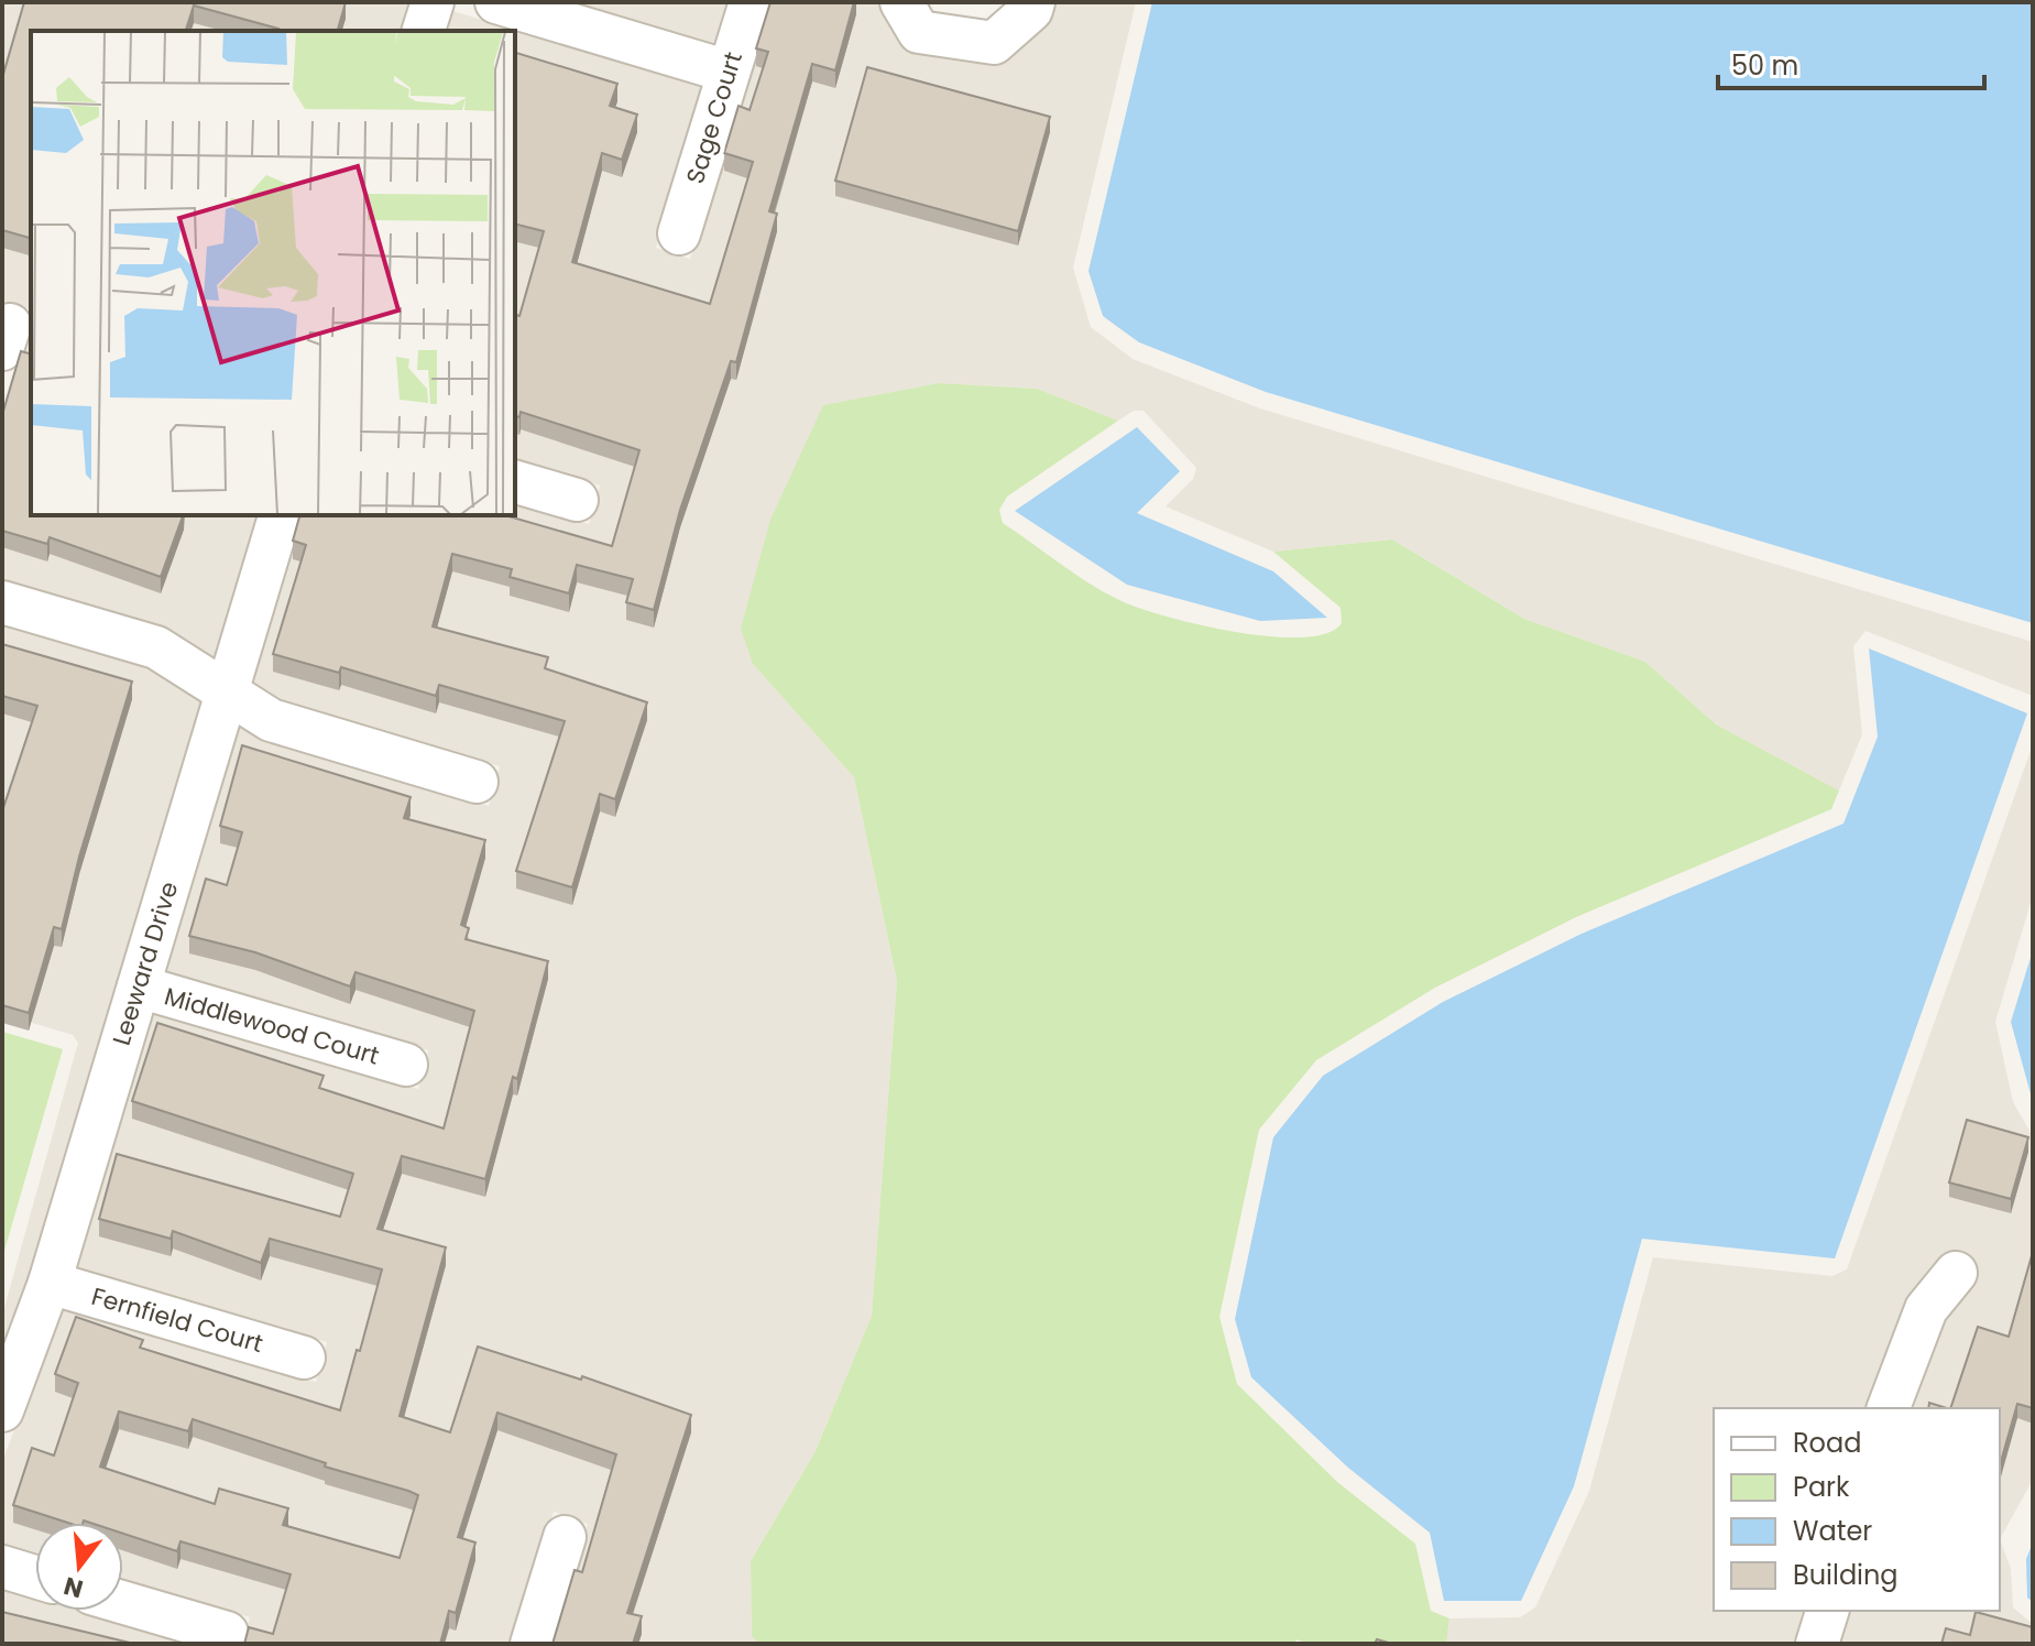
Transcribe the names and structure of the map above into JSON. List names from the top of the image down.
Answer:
{
  "streets": {
    "street": [
      "Sage Court",
      "Leeward Drive",
      "Middlewood Court",
      "Fernfield Court"
    ]
  },
  "crossings": [
    ["Leeward Drive", "Middlewood Court"],
    ["Leeward Drive", "Fernfield Court"]
  ],
  "legend": [
    "Road",
    "Park",
    "Water",
    "Building"
  ],
  "scale_bar": "50 m",
  "north": "bottom"
}
